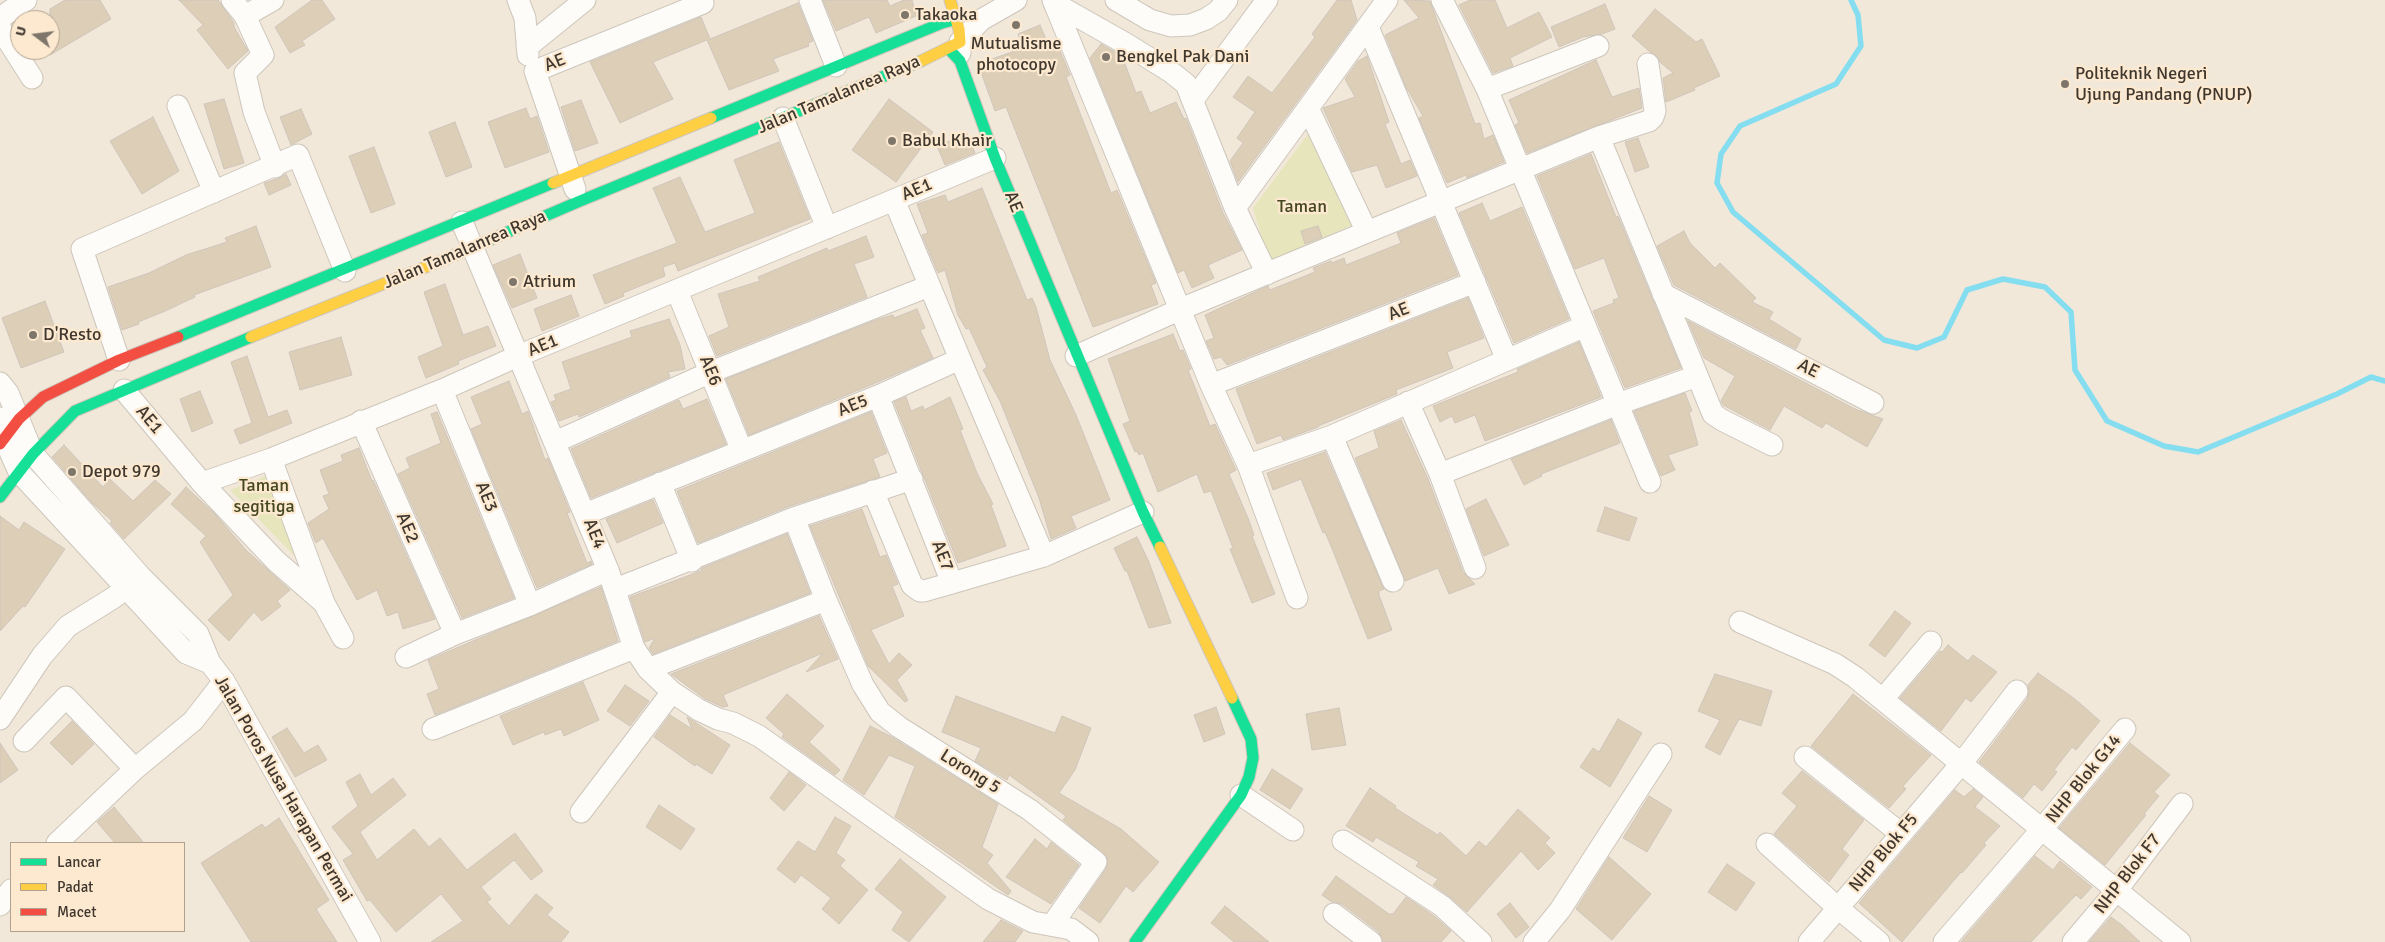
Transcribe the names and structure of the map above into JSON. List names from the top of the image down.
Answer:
{
  "streets": {
    "main road": ["AE", "Jalan Tamalanrea Raya"],
    "street": [
      "AE1",
      "AE6",
      "AE5",
      "AE3",
      "AE2",
      "AE4",
      "AE7",
      "Lorong 5",
      "NHP Blok G14",
      "Jalan Poros Nusa Harapan Permai",
      "NHP Blok F5",
      "NHP Blok F7"
    ]
  },
  "crossings": [
    ["AE", "Jalan Tamalanrea Raya"],
    ["AE", "AE1"],
    ["AE", "AE7"],
    ["Jalan Tamalanrea Raya", "AE1"],
    ["Jalan Tamalanrea Raya", "AE4"],
    ["Jalan Tamalanrea Raya", "Jalan Poros Nusa Harapan Permai"],
    ["AE1", "AE6"],
    ["AE1", "AE3"],
    ["AE1", "AE2"],
    ["AE1", "AE4"],
    ["AE6", "AE5"],
    ["AE5", "AE4"],
    ["AE5", "AE7"],
    ["AE4", "Lorong 5"]
  ],
  "parks": ["Taman", "Taman segitiga"],
  "places": [
    "Takaoka",
    "Mutualisme photocopy",
    "Bengkel Pak Dani",
    "Politeknik Negeri Ujung Pandang (PNUP)",
    "Babul Khair",
    "Atrium",
    "D'Resto",
    "Depot 979"
  ],
  "legend": ["Lancar", "Padat", "Macet"],
  "north": "left"
}
